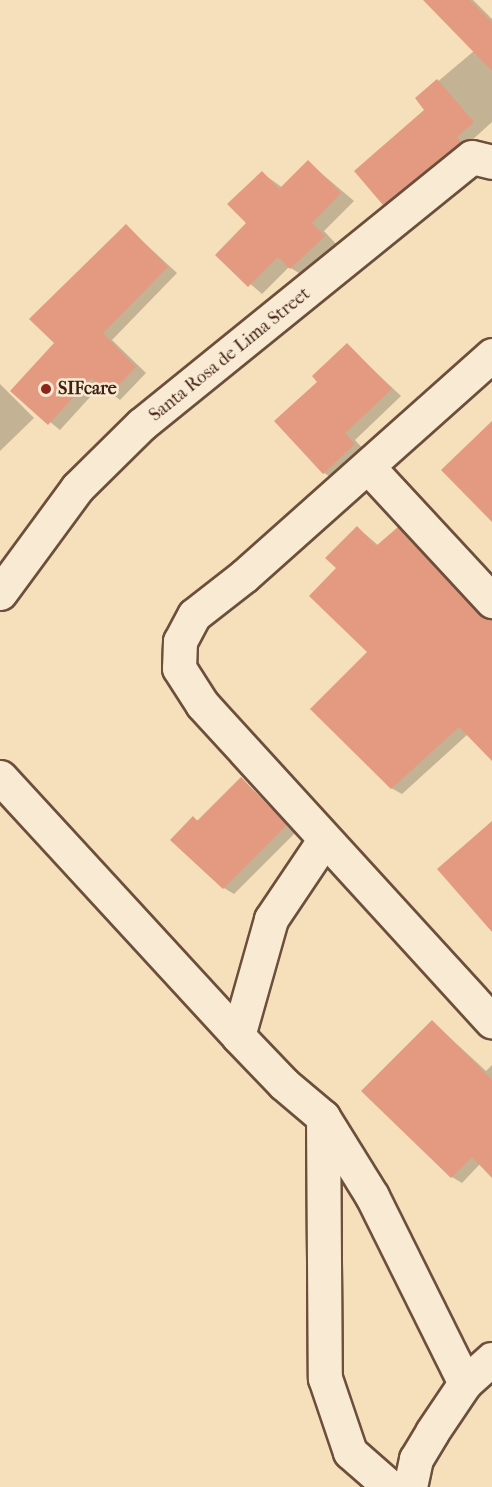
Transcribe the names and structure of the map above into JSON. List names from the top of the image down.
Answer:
{
  "streets": {
    "street": ["Santa Rosa de Lima Street"]
  },
  "places": ["SIFcare"]
}
